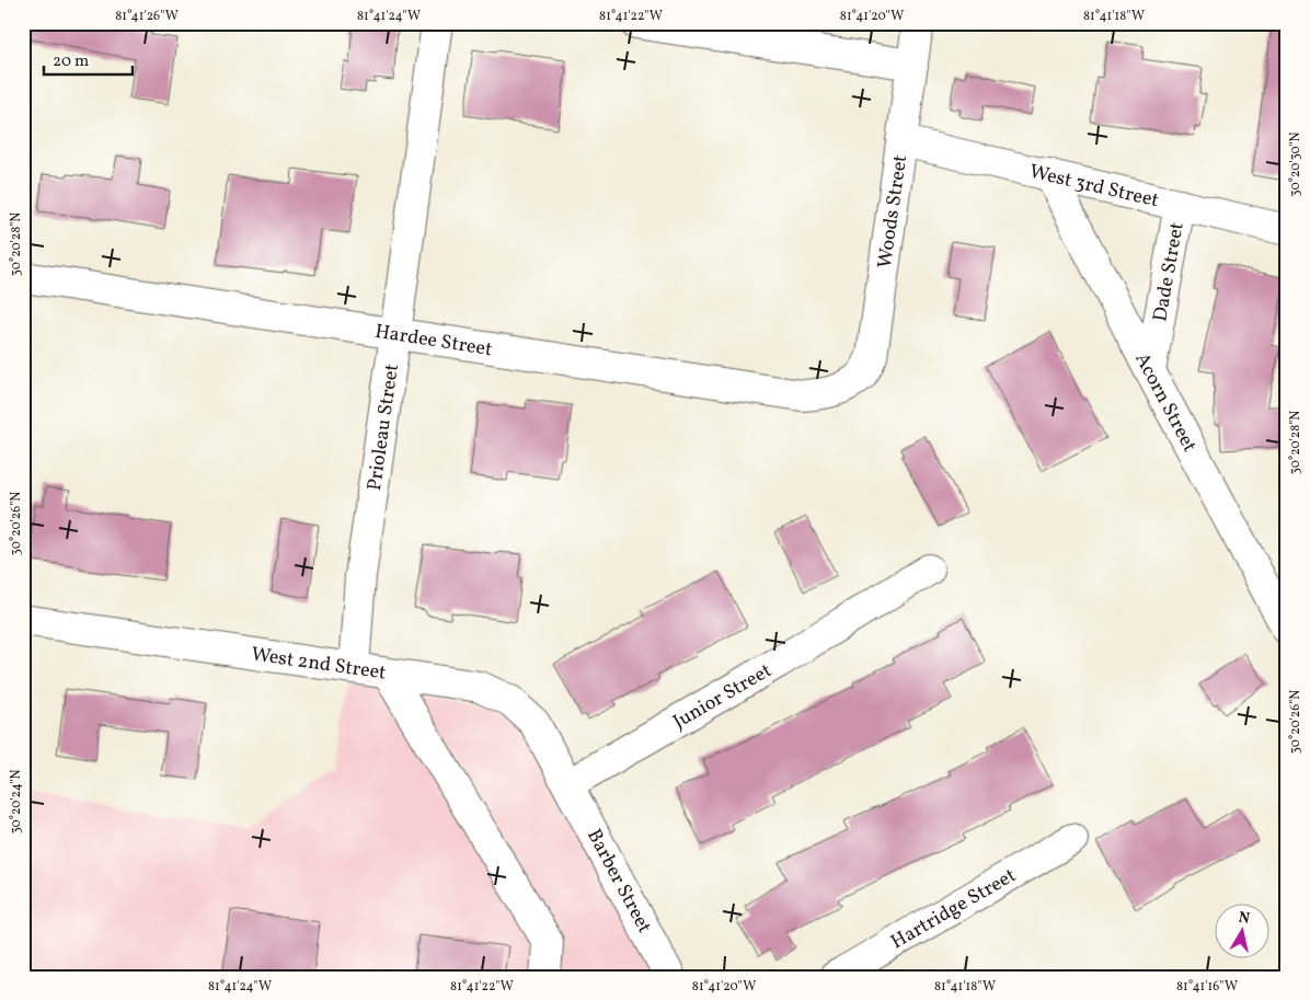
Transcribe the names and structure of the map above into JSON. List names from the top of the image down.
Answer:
{
  "streets": {
    "street": [
      "West 3rd Street",
      "Woods Street",
      "Dade Street",
      "Hardee Street",
      "Acorn Street",
      "Prioleau Street",
      "West 2nd Street",
      "Junior Street",
      "Barber Street",
      "Hartridge Street"
    ]
  },
  "crossings": [
    ["West 3rd Street", "Woods Street"],
    ["West 3rd Street", "Dade Street"],
    ["West 3rd Street", "Acorn Street"],
    ["Woods Street", "Hardee Street"],
    ["Dade Street", "Acorn Street"],
    ["Hardee Street", "Prioleau Street"],
    ["Prioleau Street", "West 2nd Street"],
    ["West 2nd Street", "Junior Street"],
    ["West 2nd Street", "Barber Street"],
    ["Junior Street", "Barber Street"]
  ],
  "scale_bar": "20 m",
  "north": "top",
  "coordinates": [
    "81°41'26\"W",
    "81°41'24\"W",
    "81°41'22\"W",
    "81°41'20\"W",
    "81°41'18\"W",
    "30°20'30\"N",
    "30°20'28\"N",
    "30°20'26\"N",
    "30°20'24\"N",
    "81°41'16\"W"
  ]
}
